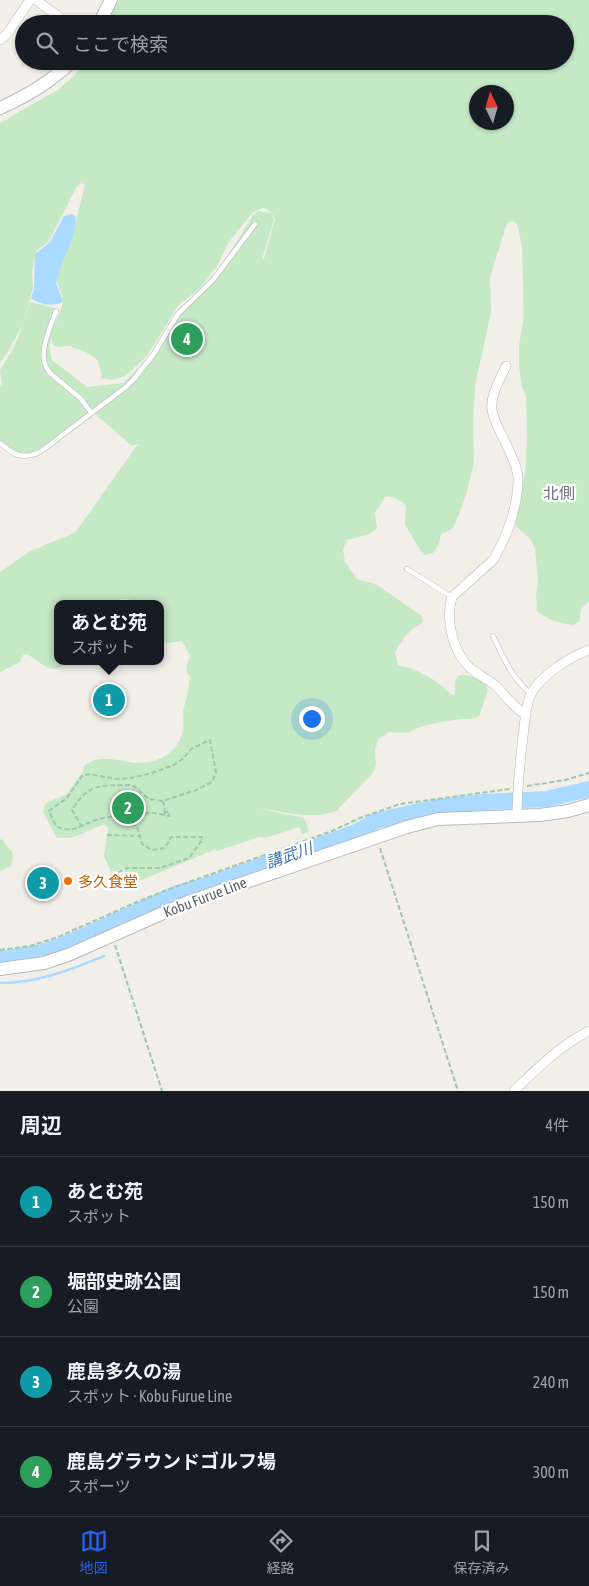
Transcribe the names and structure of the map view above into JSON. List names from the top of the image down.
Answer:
{
  "streets": {
    "main road": ["Kobu Furue Line"]
  },
  "districts": ["北側"],
  "water": ["講武川"],
  "places": ["多久食堂"],
  "north": "top",
  "page": {
    "search": "ここで検索",
    "pins": [
      "4",
      "1",
      "2",
      "3"
    ],
    "popup": ["あとむ苑", "スポット"],
    "heading": ["周辺", "4件"],
    "list": [
      {
        "mark": "1",
        "name": "あとむ苑",
        "note": "スポット",
        "value": "150 m"
      },
      {
        "mark": "2",
        "name": "堀部史跡公園",
        "note": "公園",
        "value": "150 m"
      },
      {
        "mark": "3",
        "name": "鹿島多久の湯",
        "note": "スポット · Kobu Furue Line",
        "value": "240 m"
      },
      {
        "mark": "4",
        "name": "鹿島グラウンドゴルフ場",
        "note": "スポーツ",
        "value": "300 m"
      }
    ],
    "nav": ["地図", "経路", "保存済み"]
  }
}
